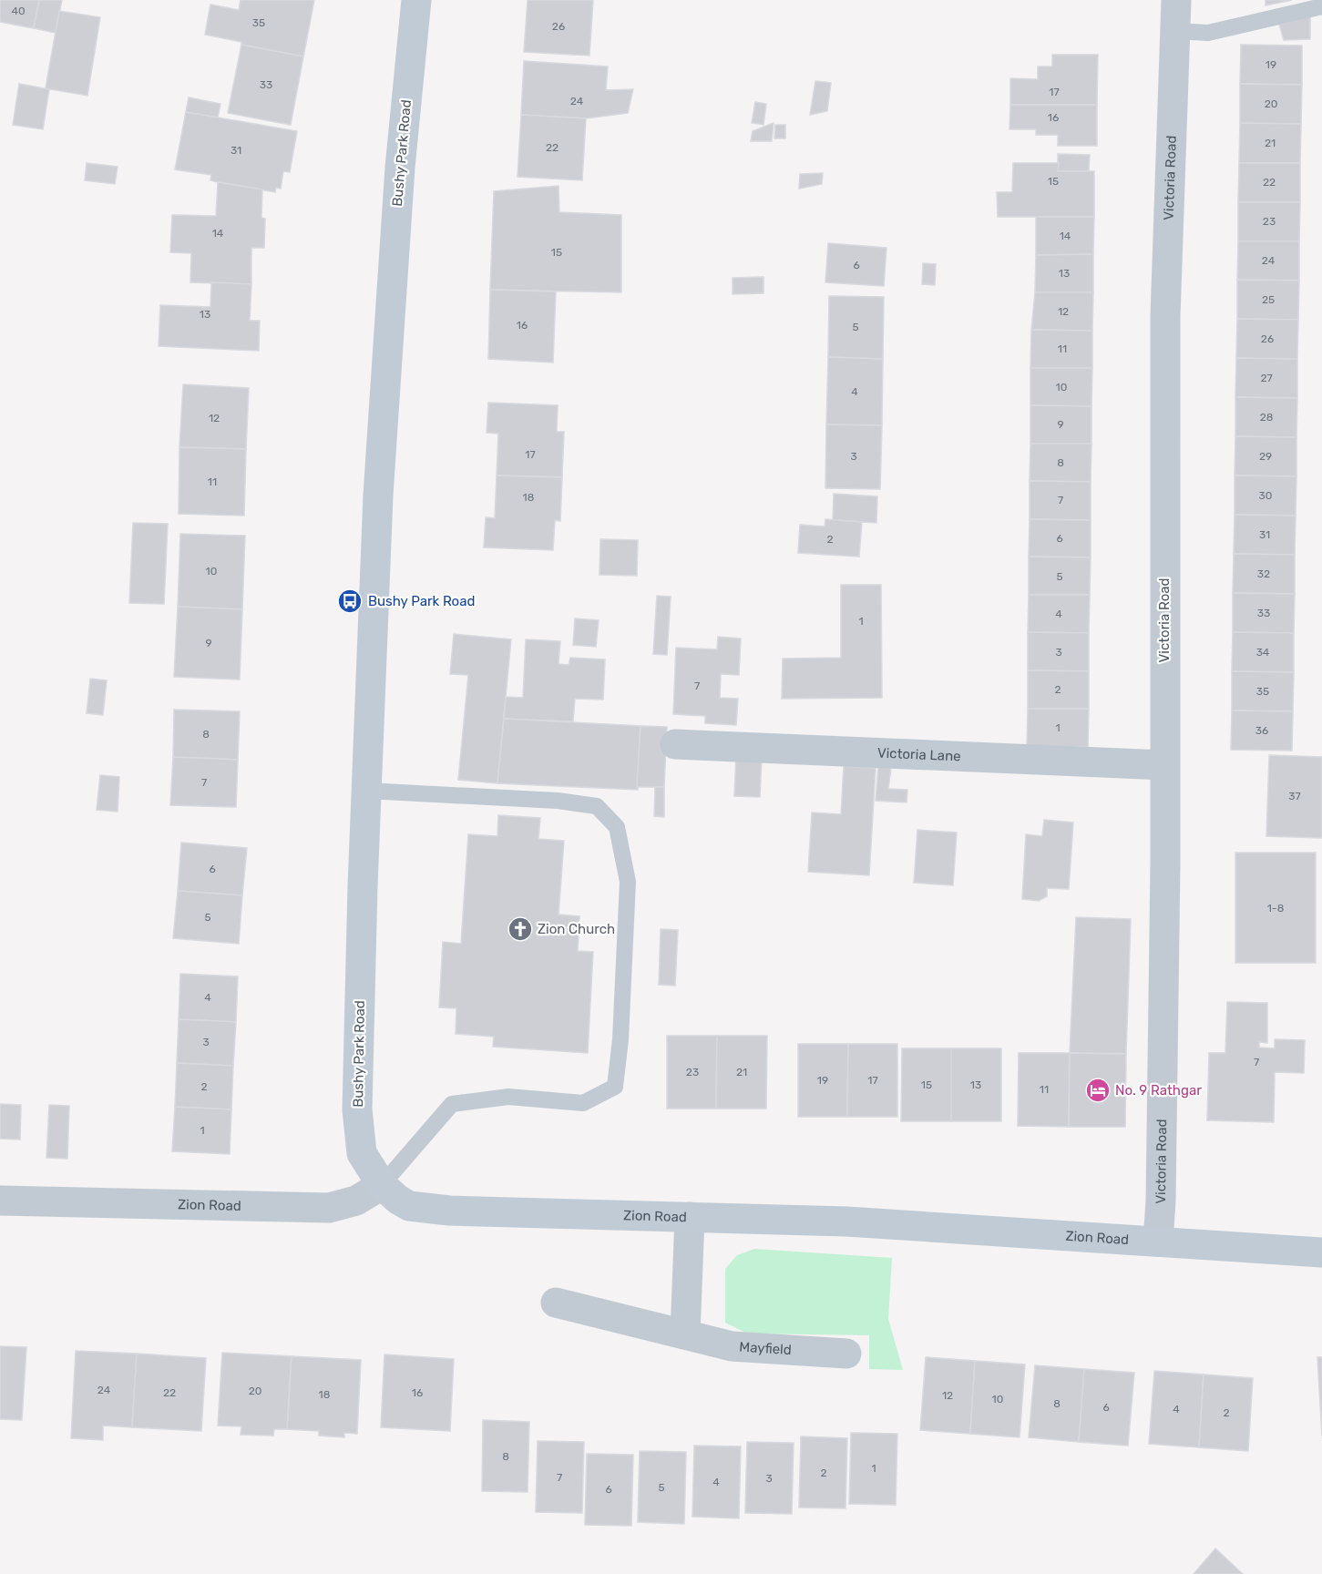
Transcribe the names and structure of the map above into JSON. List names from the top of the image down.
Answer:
{
  "streets": {
    "street": [
      "Bushy Park Road",
      "Victoria Road",
      "Victoria Lane",
      "Zion Road",
      "Mayfield"
    ]
  },
  "crossings": [
    ["Bushy Park Road", "Zion Road"],
    ["Victoria Road", "Victoria Lane"],
    ["Victoria Road", "Zion Road"]
  ],
  "places": {
    "bus stop": ["Bushy Park Road"],
    "church": ["Zion Church"],
    "hotel": ["No. 9 Rathgar"]
  },
  "house_numbers": [
    "40",
    "35",
    "26",
    "19",
    "33",
    "17",
    "24",
    "20",
    "16",
    "21",
    "22",
    "31",
    "15",
    "22",
    "23",
    "14",
    "14",
    "15",
    "24",
    "6",
    "13",
    "25",
    "12",
    "13",
    "16",
    "5",
    "26",
    "11",
    "27",
    "10",
    "4",
    "28",
    "12",
    "9",
    "17",
    "3",
    "29",
    "8",
    "11",
    "30",
    "18",
    "7",
    "31",
    "6",
    "2",
    "10",
    "32",
    "5",
    "33",
    "4",
    "1",
    "9",
    "3",
    "34",
    "7",
    "2",
    "35",
    "1",
    "36",
    "8",
    "7",
    "37",
    "6",
    "1-8",
    "5",
    "4",
    "3",
    "7",
    "23",
    "21",
    "19",
    "17",
    "15",
    "13",
    "2",
    "11",
    "1",
    "24",
    "20",
    "22",
    "16",
    "18",
    "12",
    "10",
    "8",
    "6",
    "4",
    "2",
    "8",
    "1",
    "2",
    "7",
    "3",
    "4",
    "5",
    "6"
  ]
}
